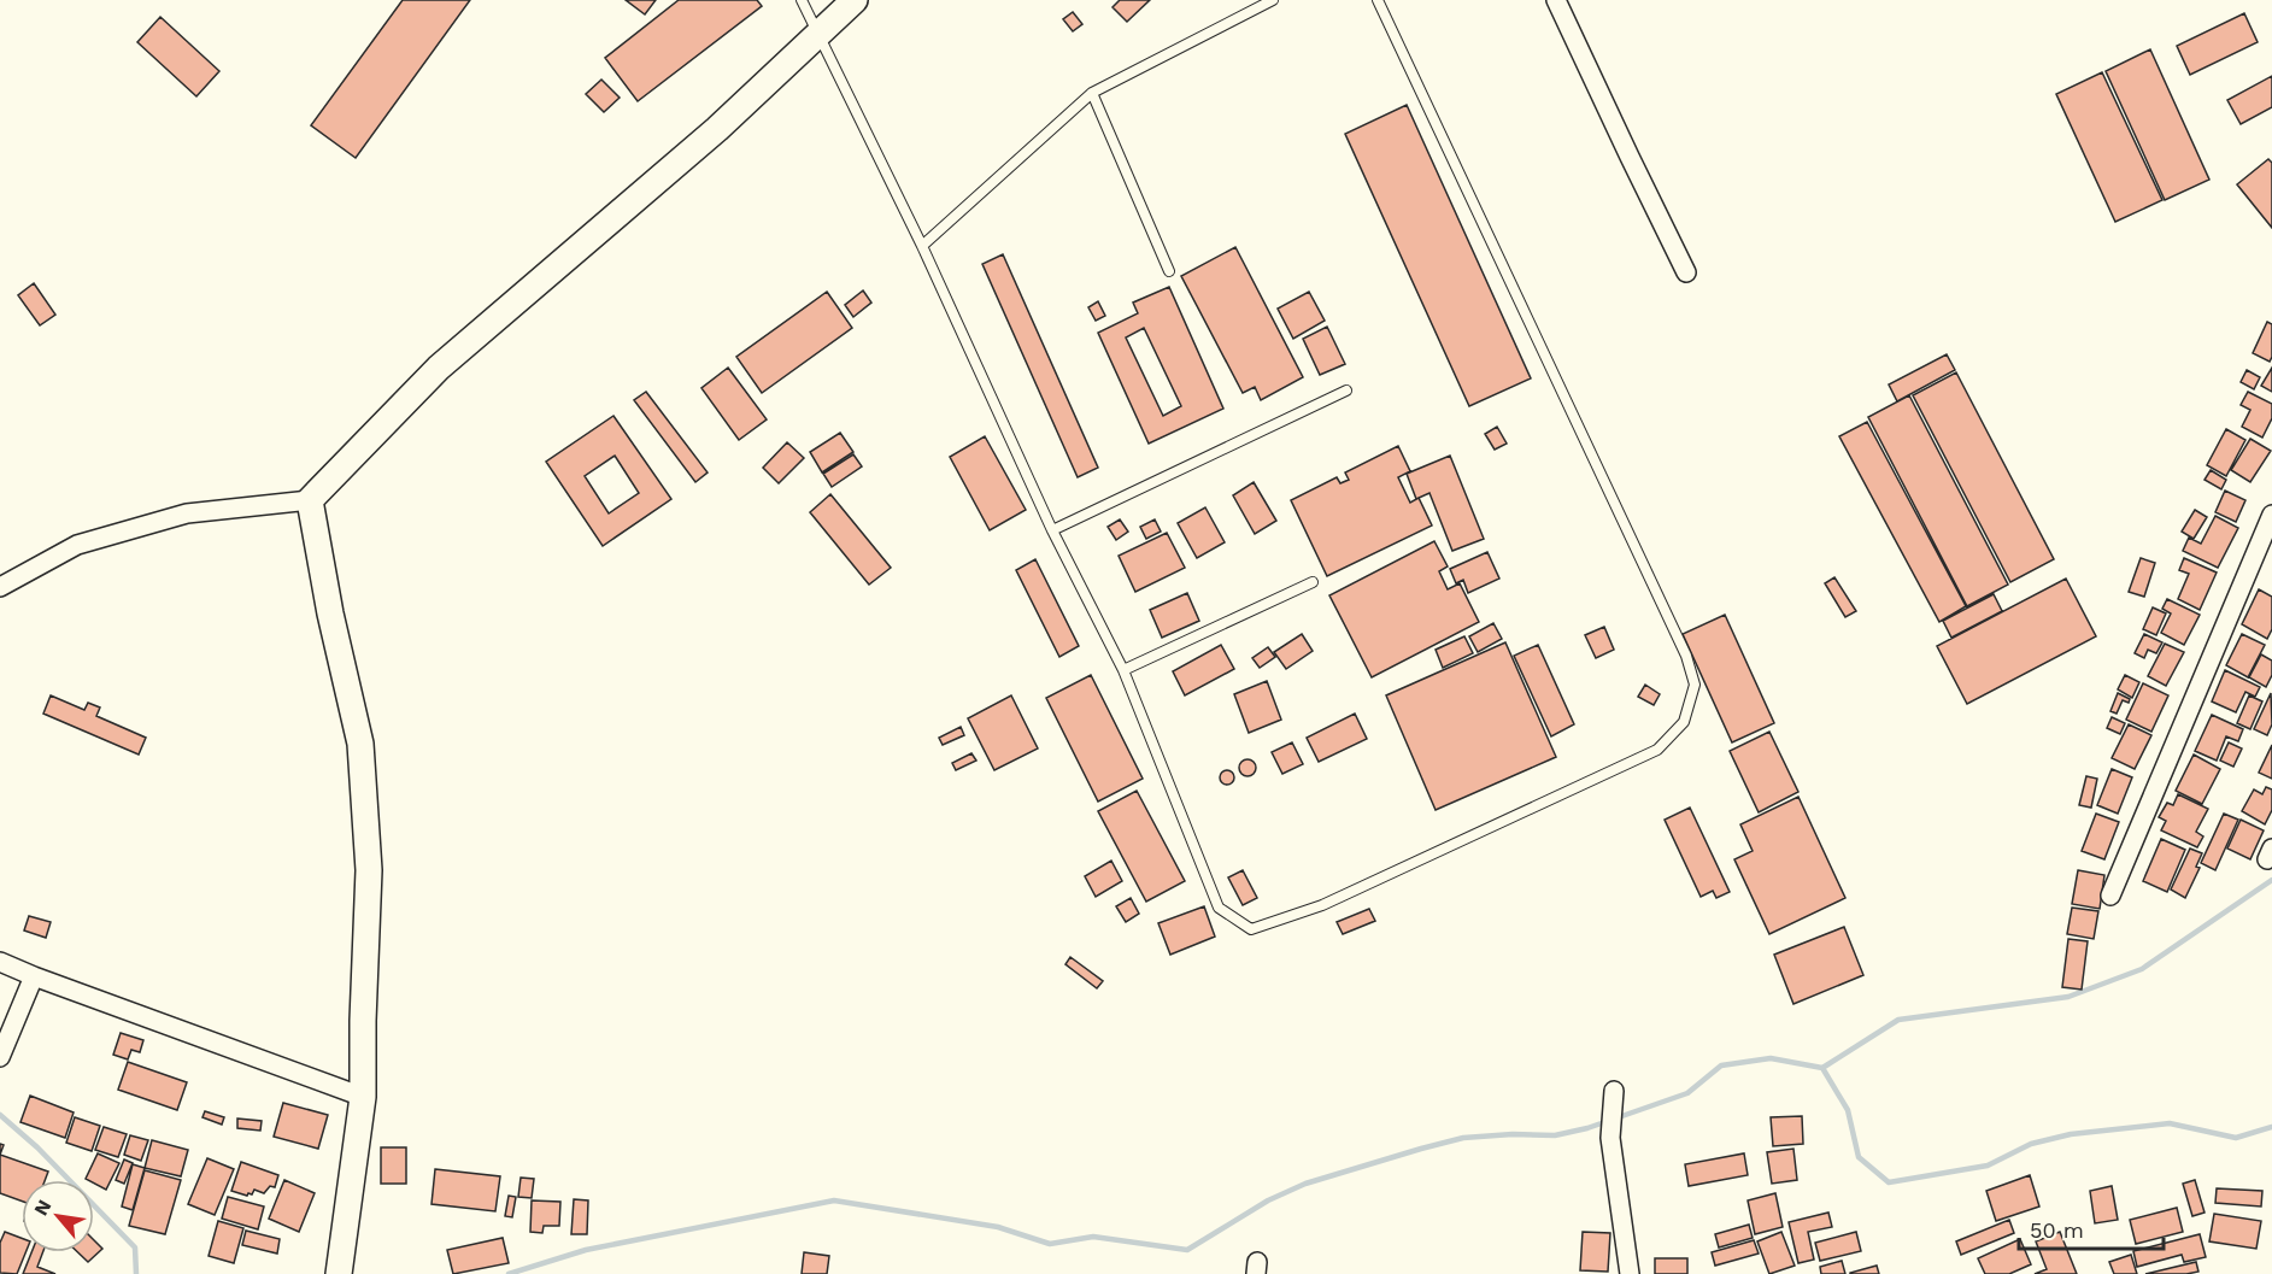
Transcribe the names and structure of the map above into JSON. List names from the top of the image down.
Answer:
{
  "scale_bar": "50 m",
  "north": "top left"
}
